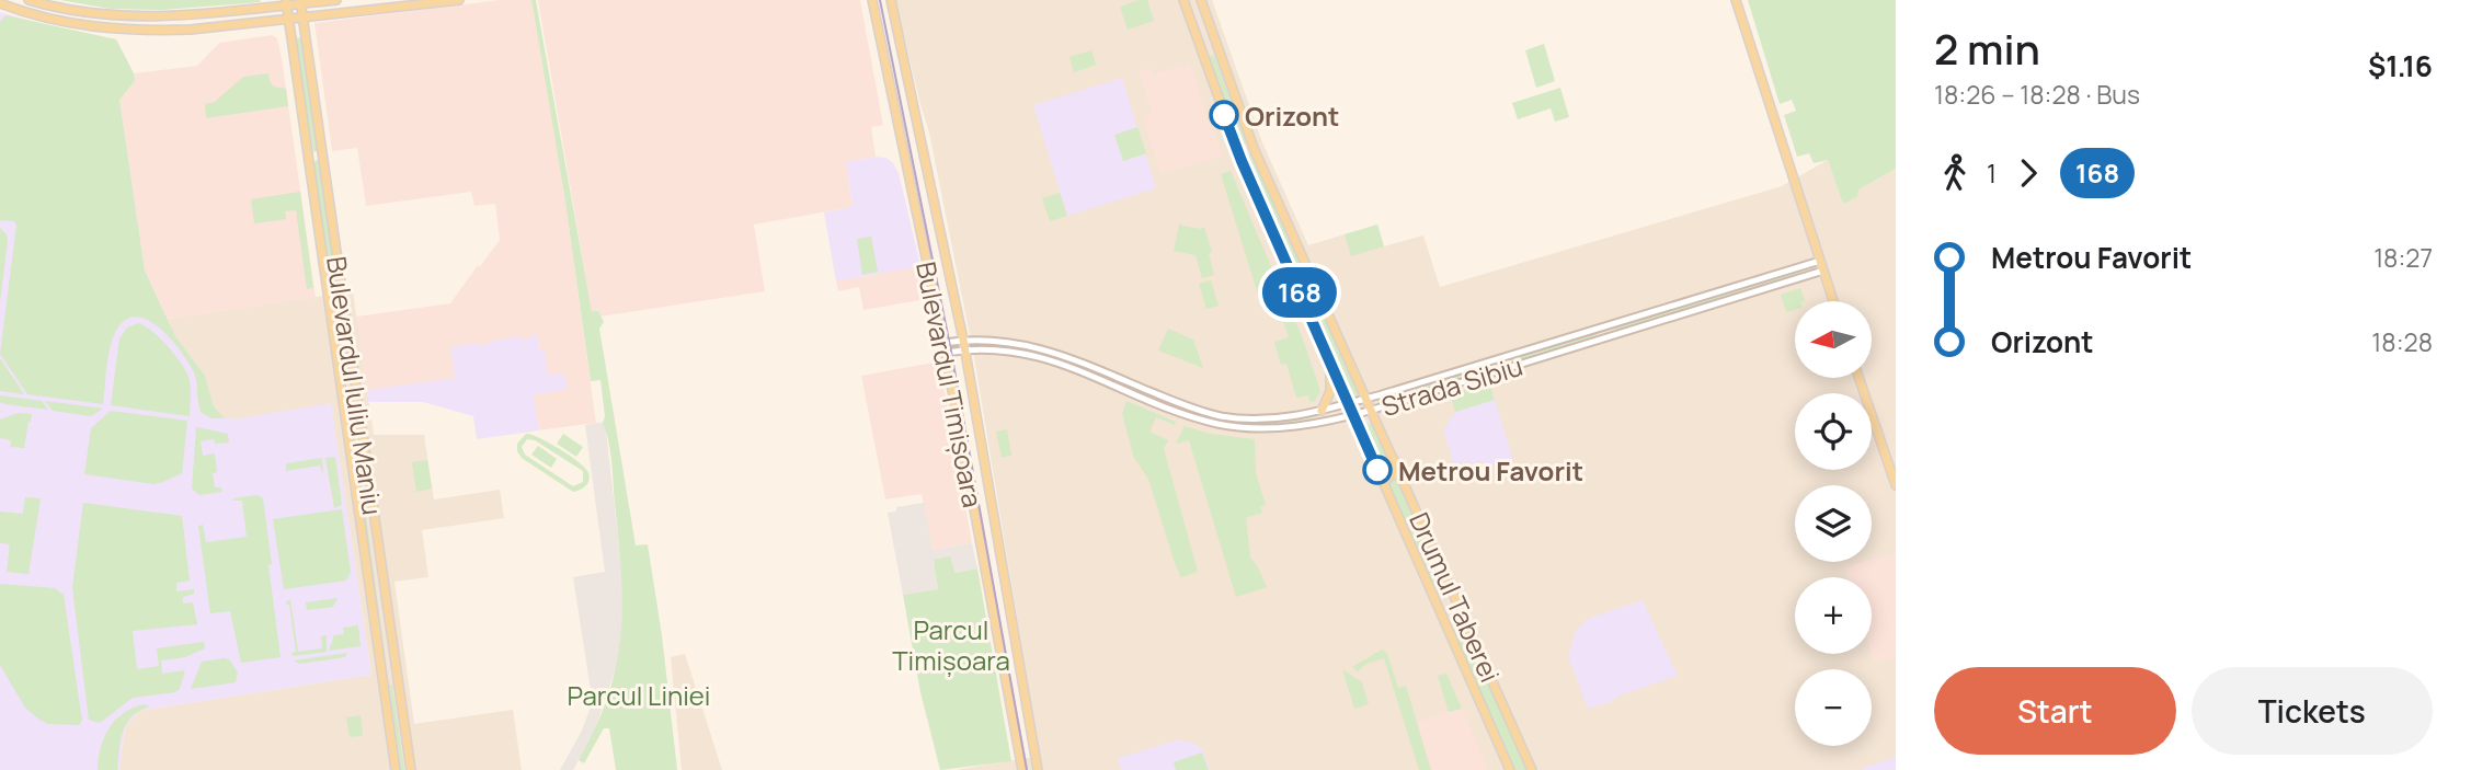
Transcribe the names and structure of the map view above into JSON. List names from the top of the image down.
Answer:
{
  "streets": {
    "main road": ["Bulevardul Timișoara", "Bulevardul Iuliu Maniu", "Drumul Taberei"],
    "street": ["Strada Sibiu"]
  },
  "crossings": [
    ["Bulevardul Timișoara", "Strada Sibiu"],
    ["Strada Sibiu", "Drumul Taberei"]
  ],
  "parks": ["Parcul Timișoara", "Parcul Liniei"],
  "places": ["Orizont", "Metrou Favorit"],
  "lines": ["bus line 168"],
  "north": "left",
  "page": {
    "on_map": "168",
    "heading": ["2 min", "18:26 – 18:28 · Bus", "$1.16"],
    "legs": ["1", "168"],
    "list": [
      {
        "name": "Metrou Favorit",
        "value": "18:27"
      },
      {
        "name": "Orizont",
        "value": "18:28"
      }
    ],
    "map_buttons": ["+", "−"],
    "buttons": ["Start", "Tickets"]
  }
}
